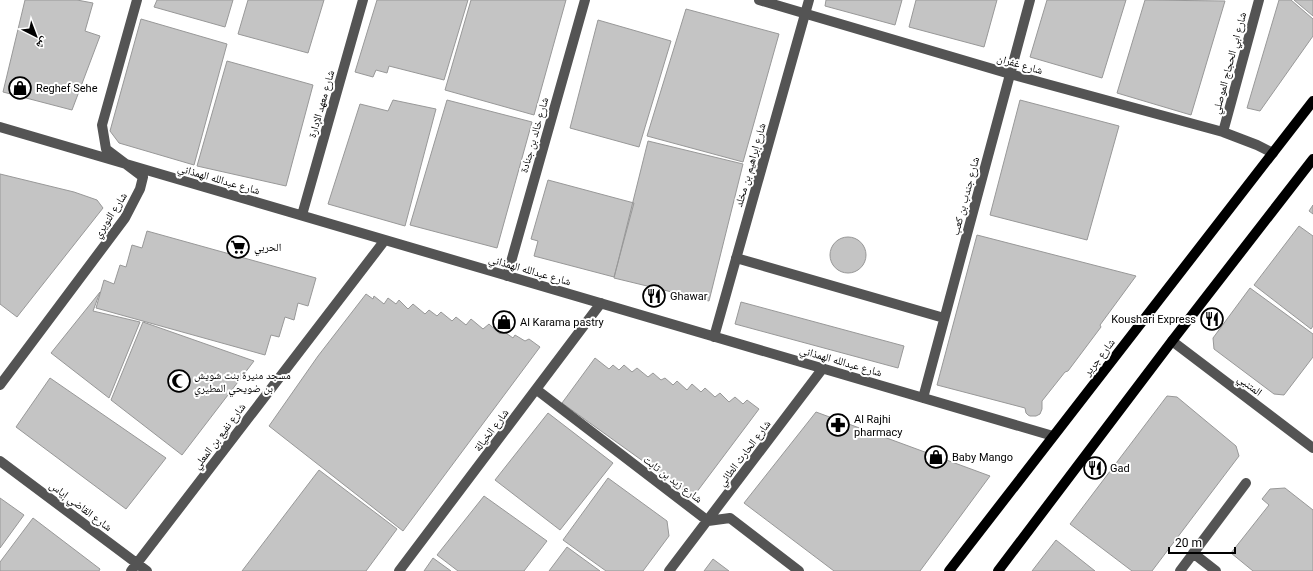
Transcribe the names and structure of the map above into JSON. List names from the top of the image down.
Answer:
{
  "streets": {
    "main road": ["شارع جرير"],
    "street": [
      "شارع ابي الحجاج الموصلي",
      "شارع غفران",
      "شارع معهد الإدارة",
      "شارع خالد بن جنادة",
      "شارع إبراهيم بن مخلد",
      "شارع عبدالله الهمذاني",
      "شارع جندب بن كعب",
      "شارع النويري",
      "المتنبي",
      "شارع الخيالة",
      "شارع نفيع بن المعلي",
      "شارع الحارث الطائي",
      "شارع زيد بن ثابت",
      "شارع القاضي إياس"
    ]
  },
  "crossings": [
    ["شارع ابي الحجاج الموصلي", "شارع غفران"],
    ["شارع غفران", "شارع إبراهيم بن مخلد"],
    ["شارع غفران", "شارع جندب بن كعب"],
    ["شارع غفران", "شارع جرير"],
    ["شارع معهد الإدارة", "شارع عبدالله الهمذاني"],
    ["شارع خالد بن جنادة", "شارع عبدالله الهمذاني"],
    ["شارع إبراهيم بن مخلد", "شارع عبدالله الهمذاني"],
    ["شارع عبدالله الهمذاني", "شارع جندب بن كعب"],
    ["شارع عبدالله الهمذاني", "شارع النويري"],
    ["شارع عبدالله الهمذاني", "شارع جرير"],
    ["شارع عبدالله الهمذاني", "شارع الخيالة"],
    ["شارع عبدالله الهمذاني", "شارع نفيع بن المعلي"],
    ["شارع عبدالله الهمذاني", "شارع الحارث الطائي"],
    ["شارع الخيالة", "شارع زيد بن ثابت"],
    ["شارع نفيع بن المعلي", "شارع القاضي إياس"],
    ["شارع الحارث الطائي", "شارع زيد بن ثابت"]
  ],
  "places": {
    "shop": ["Reghef Sehe", "Al Karama pastry", "Baby Mango"],
    "supermarket": ["الحربي"],
    "restaurant": ["Ghawar", "Koushari Express", "Gad"],
    "mosque": ["مسجد منيرة بنت شويش بن ضويحي المطيري"],
    "pharmacy": ["Al Rajhi pharmacy"]
  },
  "scale_bar": "20 m",
  "north": "bottom right"
}
